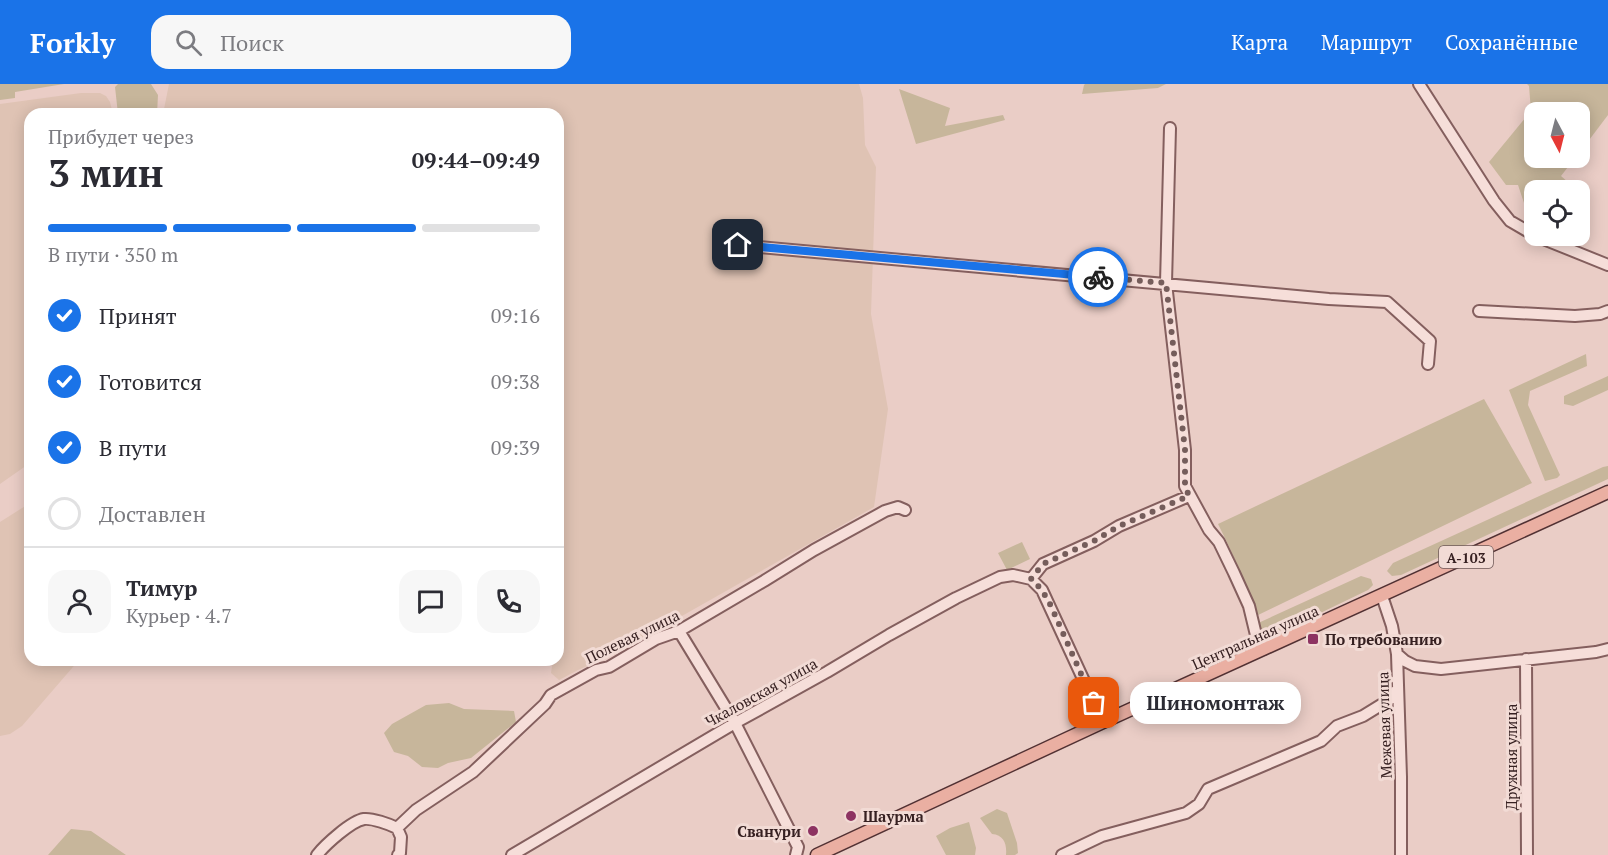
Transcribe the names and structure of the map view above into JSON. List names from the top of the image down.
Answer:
{
  "streets": {
    "main road": ["А-103", "Центральная улица"],
    "street": [
      "Полевая улица",
      "Чкаловская улица",
      "Межевая улица",
      "Дружная улица"
    ]
  },
  "crossings": [
    ["Центральная улица", "Межевая улица"]
  ],
  "places": {
    "transit": ["По требованию"],
    "other": ["Шиномонтаж", "Шаурма", "Сванури"]
  },
  "north": "bottom",
  "page": {
    "header": "Forkly",
    "search": "Поиск",
    "nav": ["Карта", "Маршрут", "Сохранённые"],
    "heading": ["3 мин", "Прибудет через", "09:44–09:49"],
    "panel": ["Тимур", "Курьер · 4.7"],
    "bar": "В пути · 350 m",
    "list": [
      ["Принят", "09:16"],
      ["Готовится", "09:38"],
      ["В пути", "09:39"],
      "Доставлен"
    ],
    "bubble": "Шиномонтаж"
  }
}
